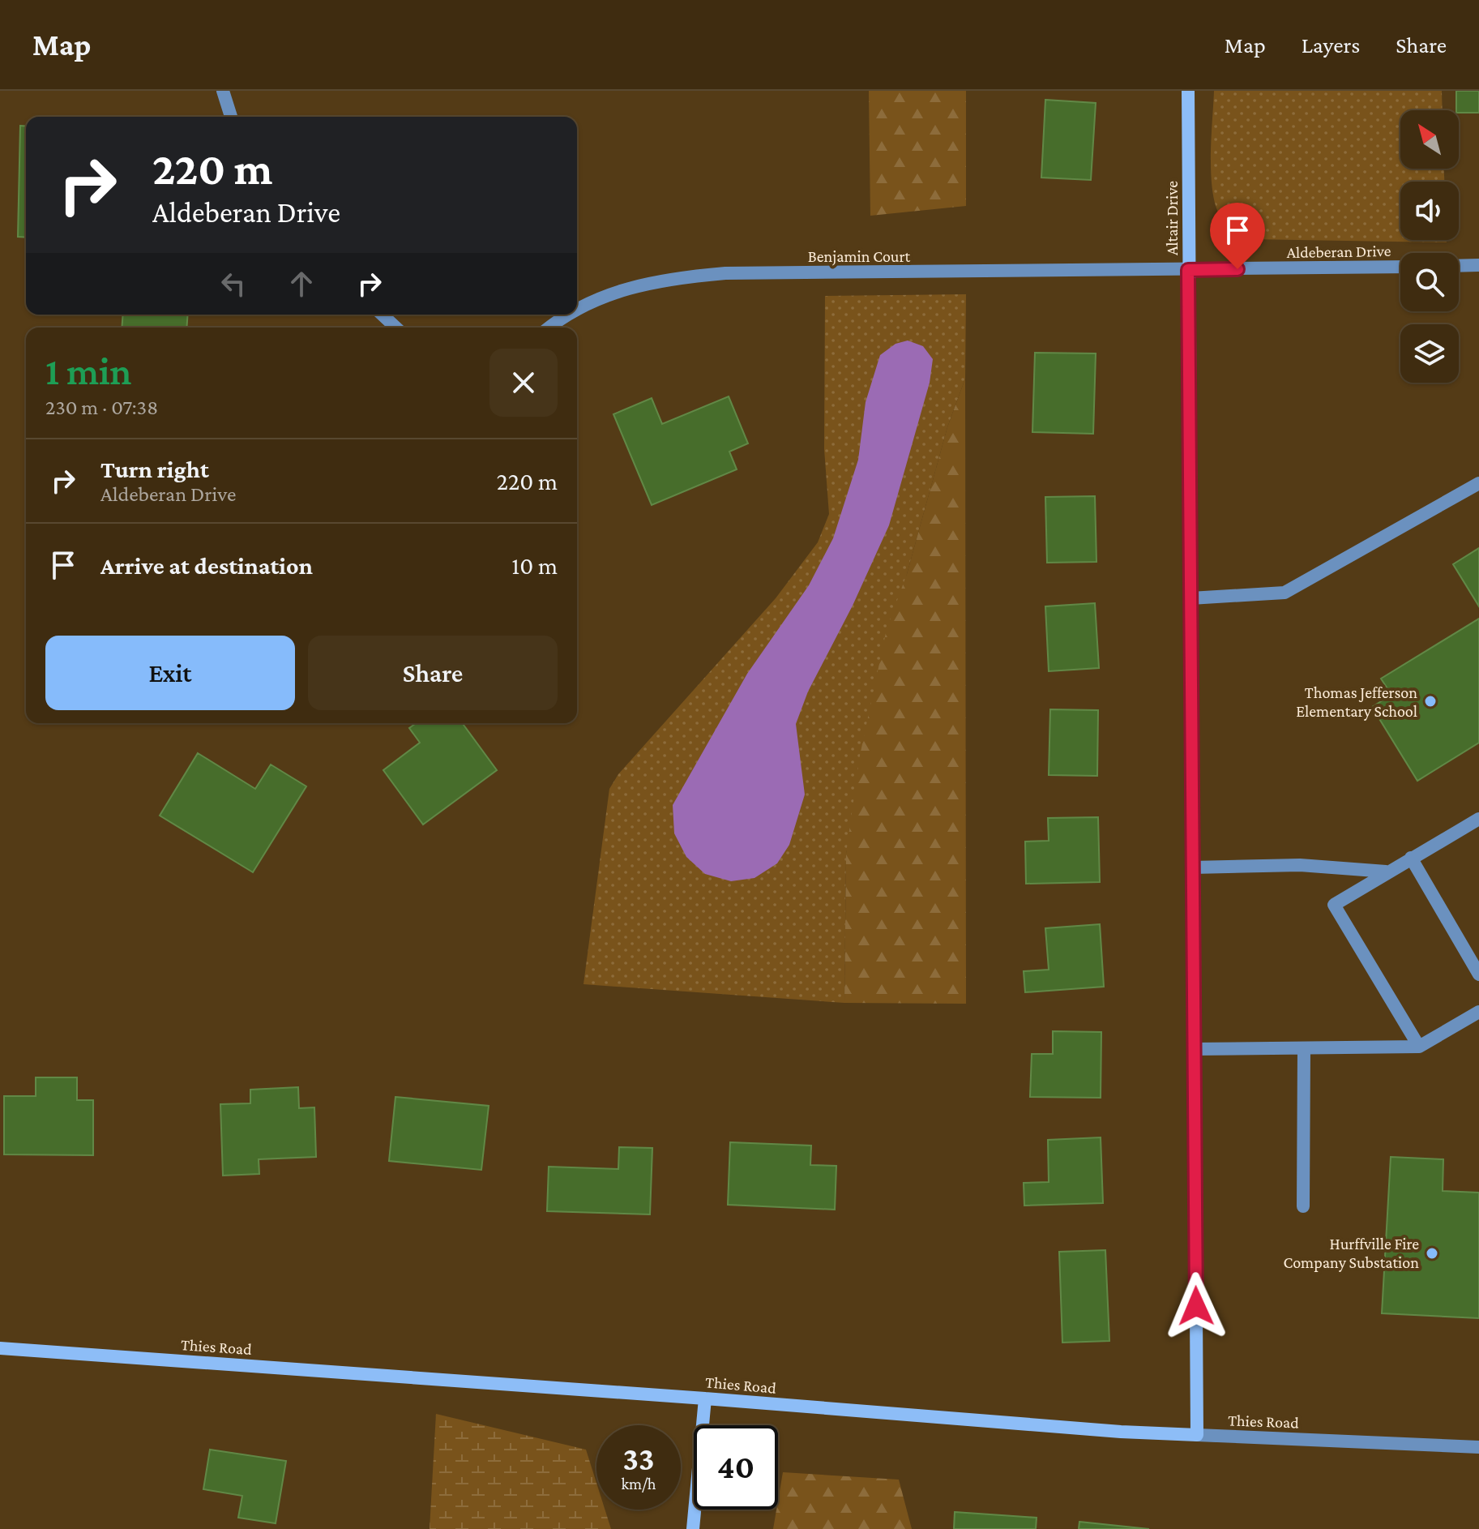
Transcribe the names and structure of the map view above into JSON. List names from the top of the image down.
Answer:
{
  "streets": {
    "street": [
      "Altair Drive",
      "Aldeberan Drive",
      "Benjamin Court",
      "Thies Road"
    ]
  },
  "crossings": [
    ["Altair Drive", "Aldeberan Drive"],
    ["Altair Drive", "Benjamin Court"],
    ["Altair Drive", "Thies Road"],
    ["Aldeberan Drive", "Benjamin Court"]
  ],
  "places": ["Thomas Jefferson Elementary School", "Hurffville Fire Company Substation"],
  "north": "top left",
  "page": {
    "header": "Map",
    "nav": ["Map", "Layers", "Share"],
    "turn": ["220 m", "Aldeberan Drive"],
    "heading": ["1 min", "230 m · 07:38"],
    "list": [
      {
        "name": "Turn right",
        "note": "Aldeberan Drive",
        "value": "220 m"
      },
      {
        "name": "Arrive at destination",
        "value": "10 m"
      }
    ],
    "buttons": ["Exit", "Share"],
    "speed": "33 km/h",
    "limit": "40"
  }
}
